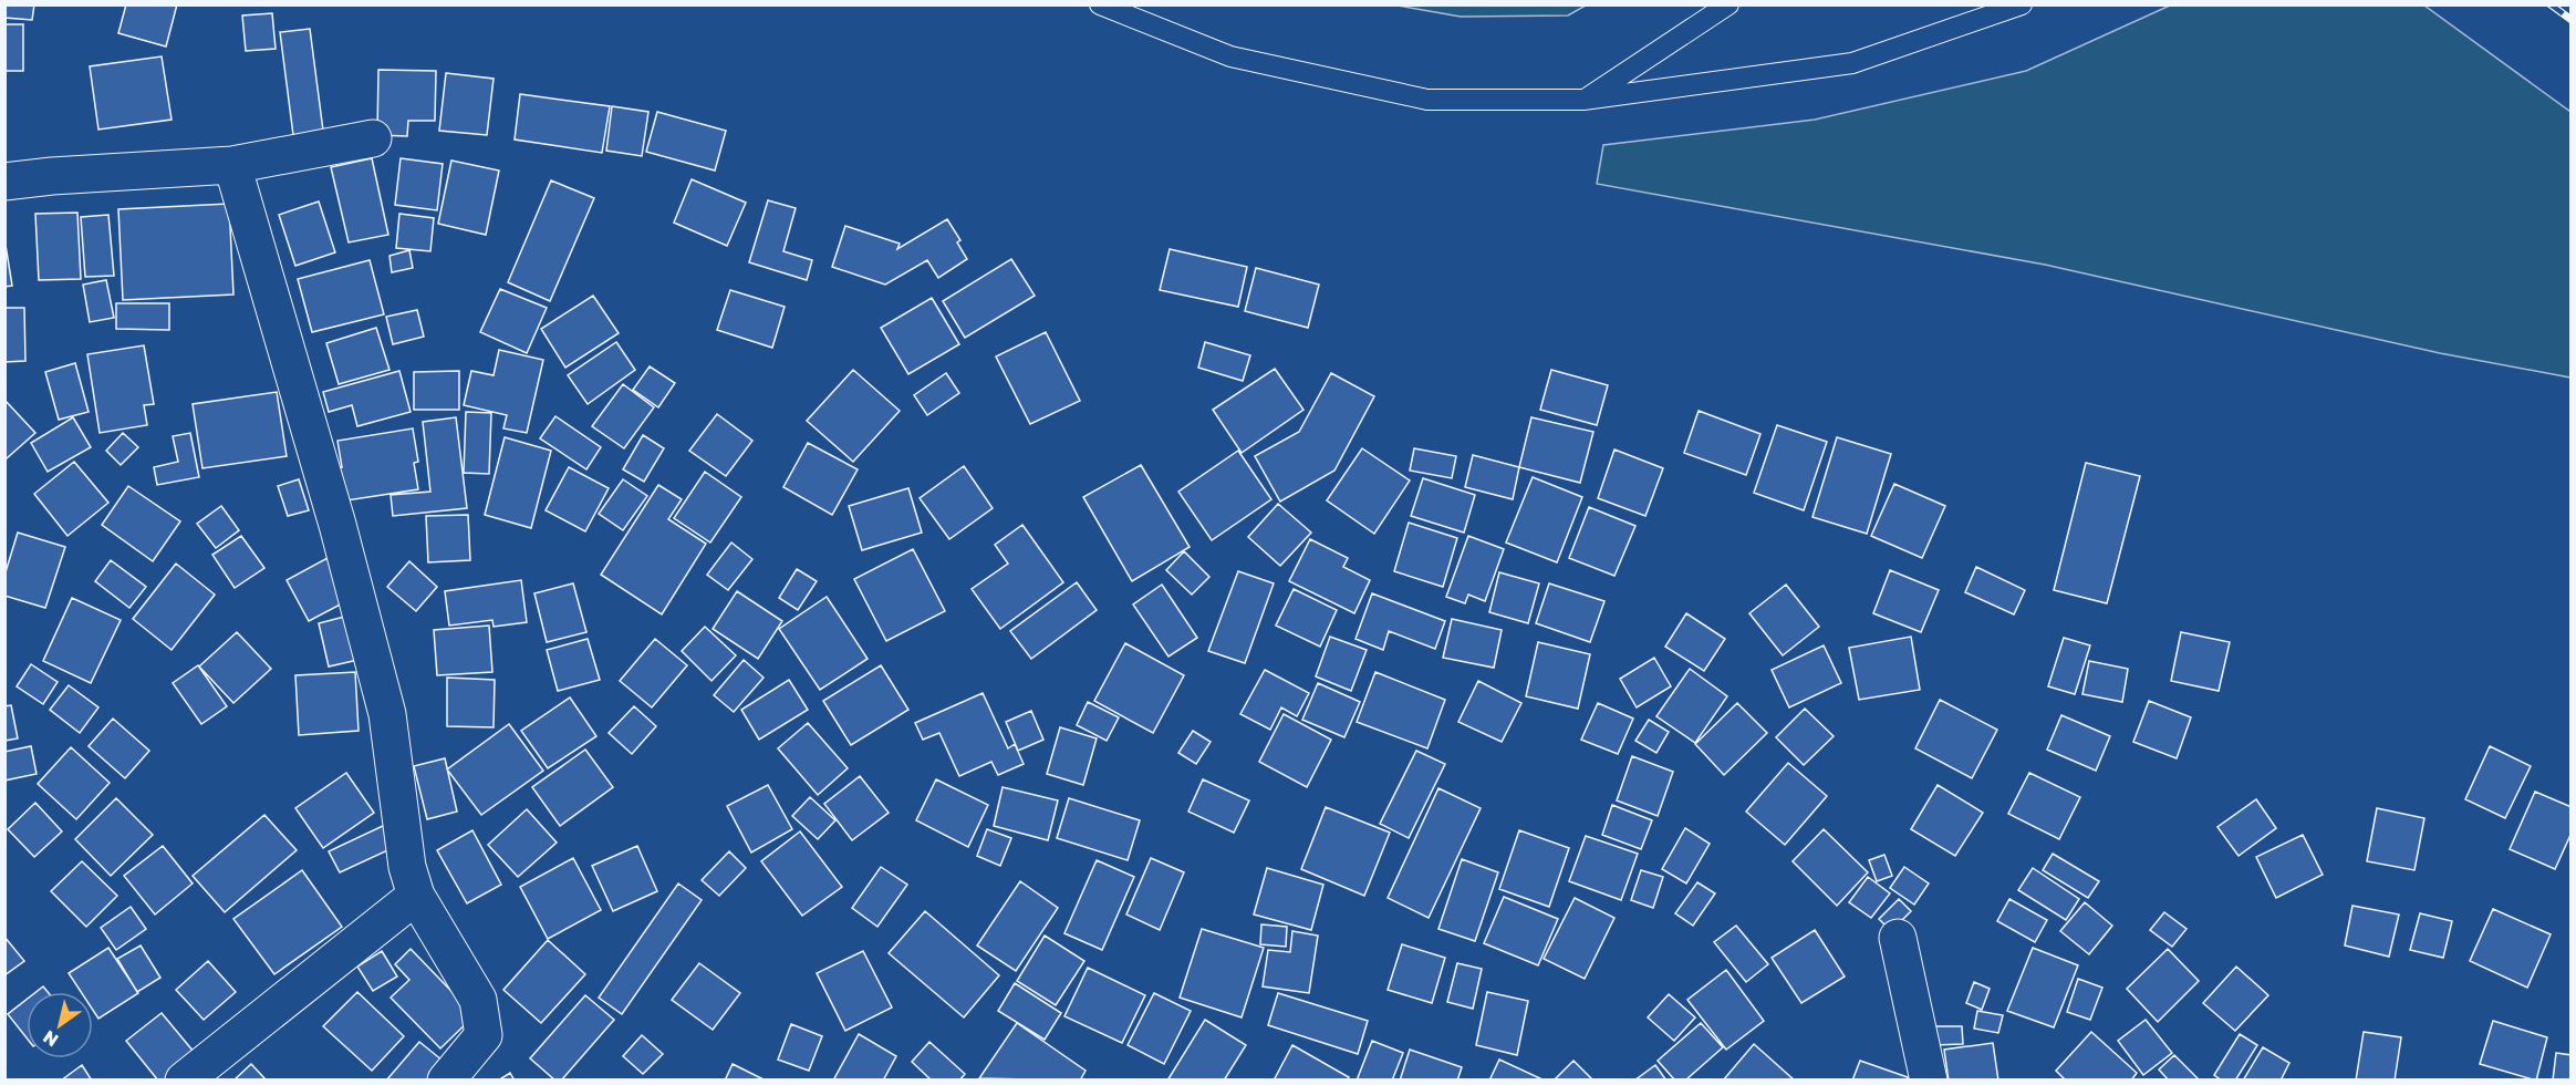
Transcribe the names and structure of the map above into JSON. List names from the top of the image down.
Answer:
{
  "north": "bottom left"
}
